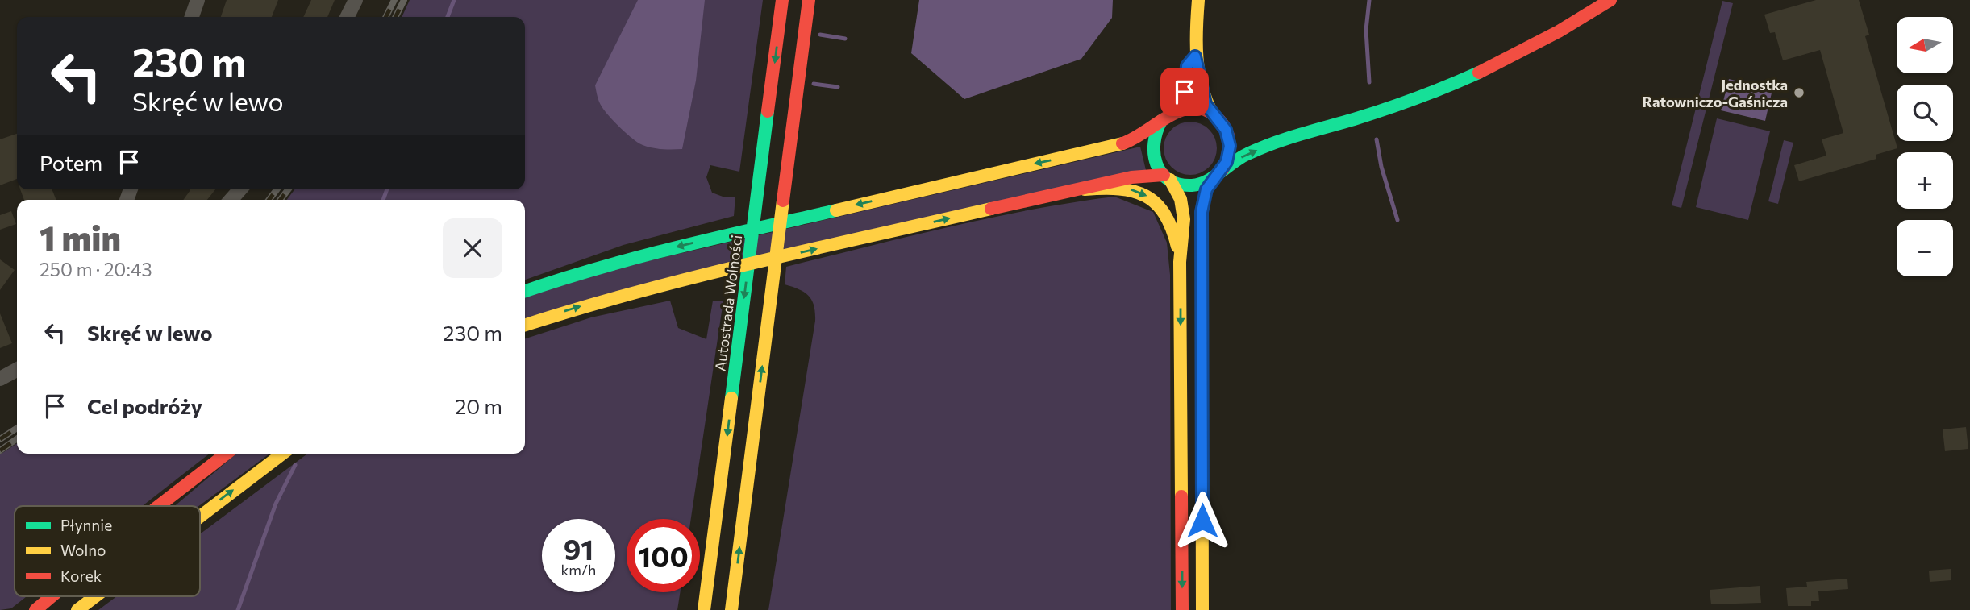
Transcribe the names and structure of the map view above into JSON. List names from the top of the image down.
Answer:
{
  "streets": {
    "main road": ["Autostrada Wolności"]
  },
  "places": ["Jednostka Ratowniczo-Gaśnicza"],
  "legend": ["Płynnie", "Wolno", "Korek"],
  "north": "left",
  "page": {
    "map_buttons": ["+", "−"],
    "turn": ["230 m", "Skręć w lewo"],
    "then": "Potem",
    "heading": ["1 min", "250 m · 20:43"],
    "list": [
      {
        "name": "Skręć w lewo",
        "value": "230 m"
      },
      {
        "name": "Cel podróży",
        "value": "20 m"
      }
    ],
    "speed": "91 km/h",
    "limit": "100"
  }
}
